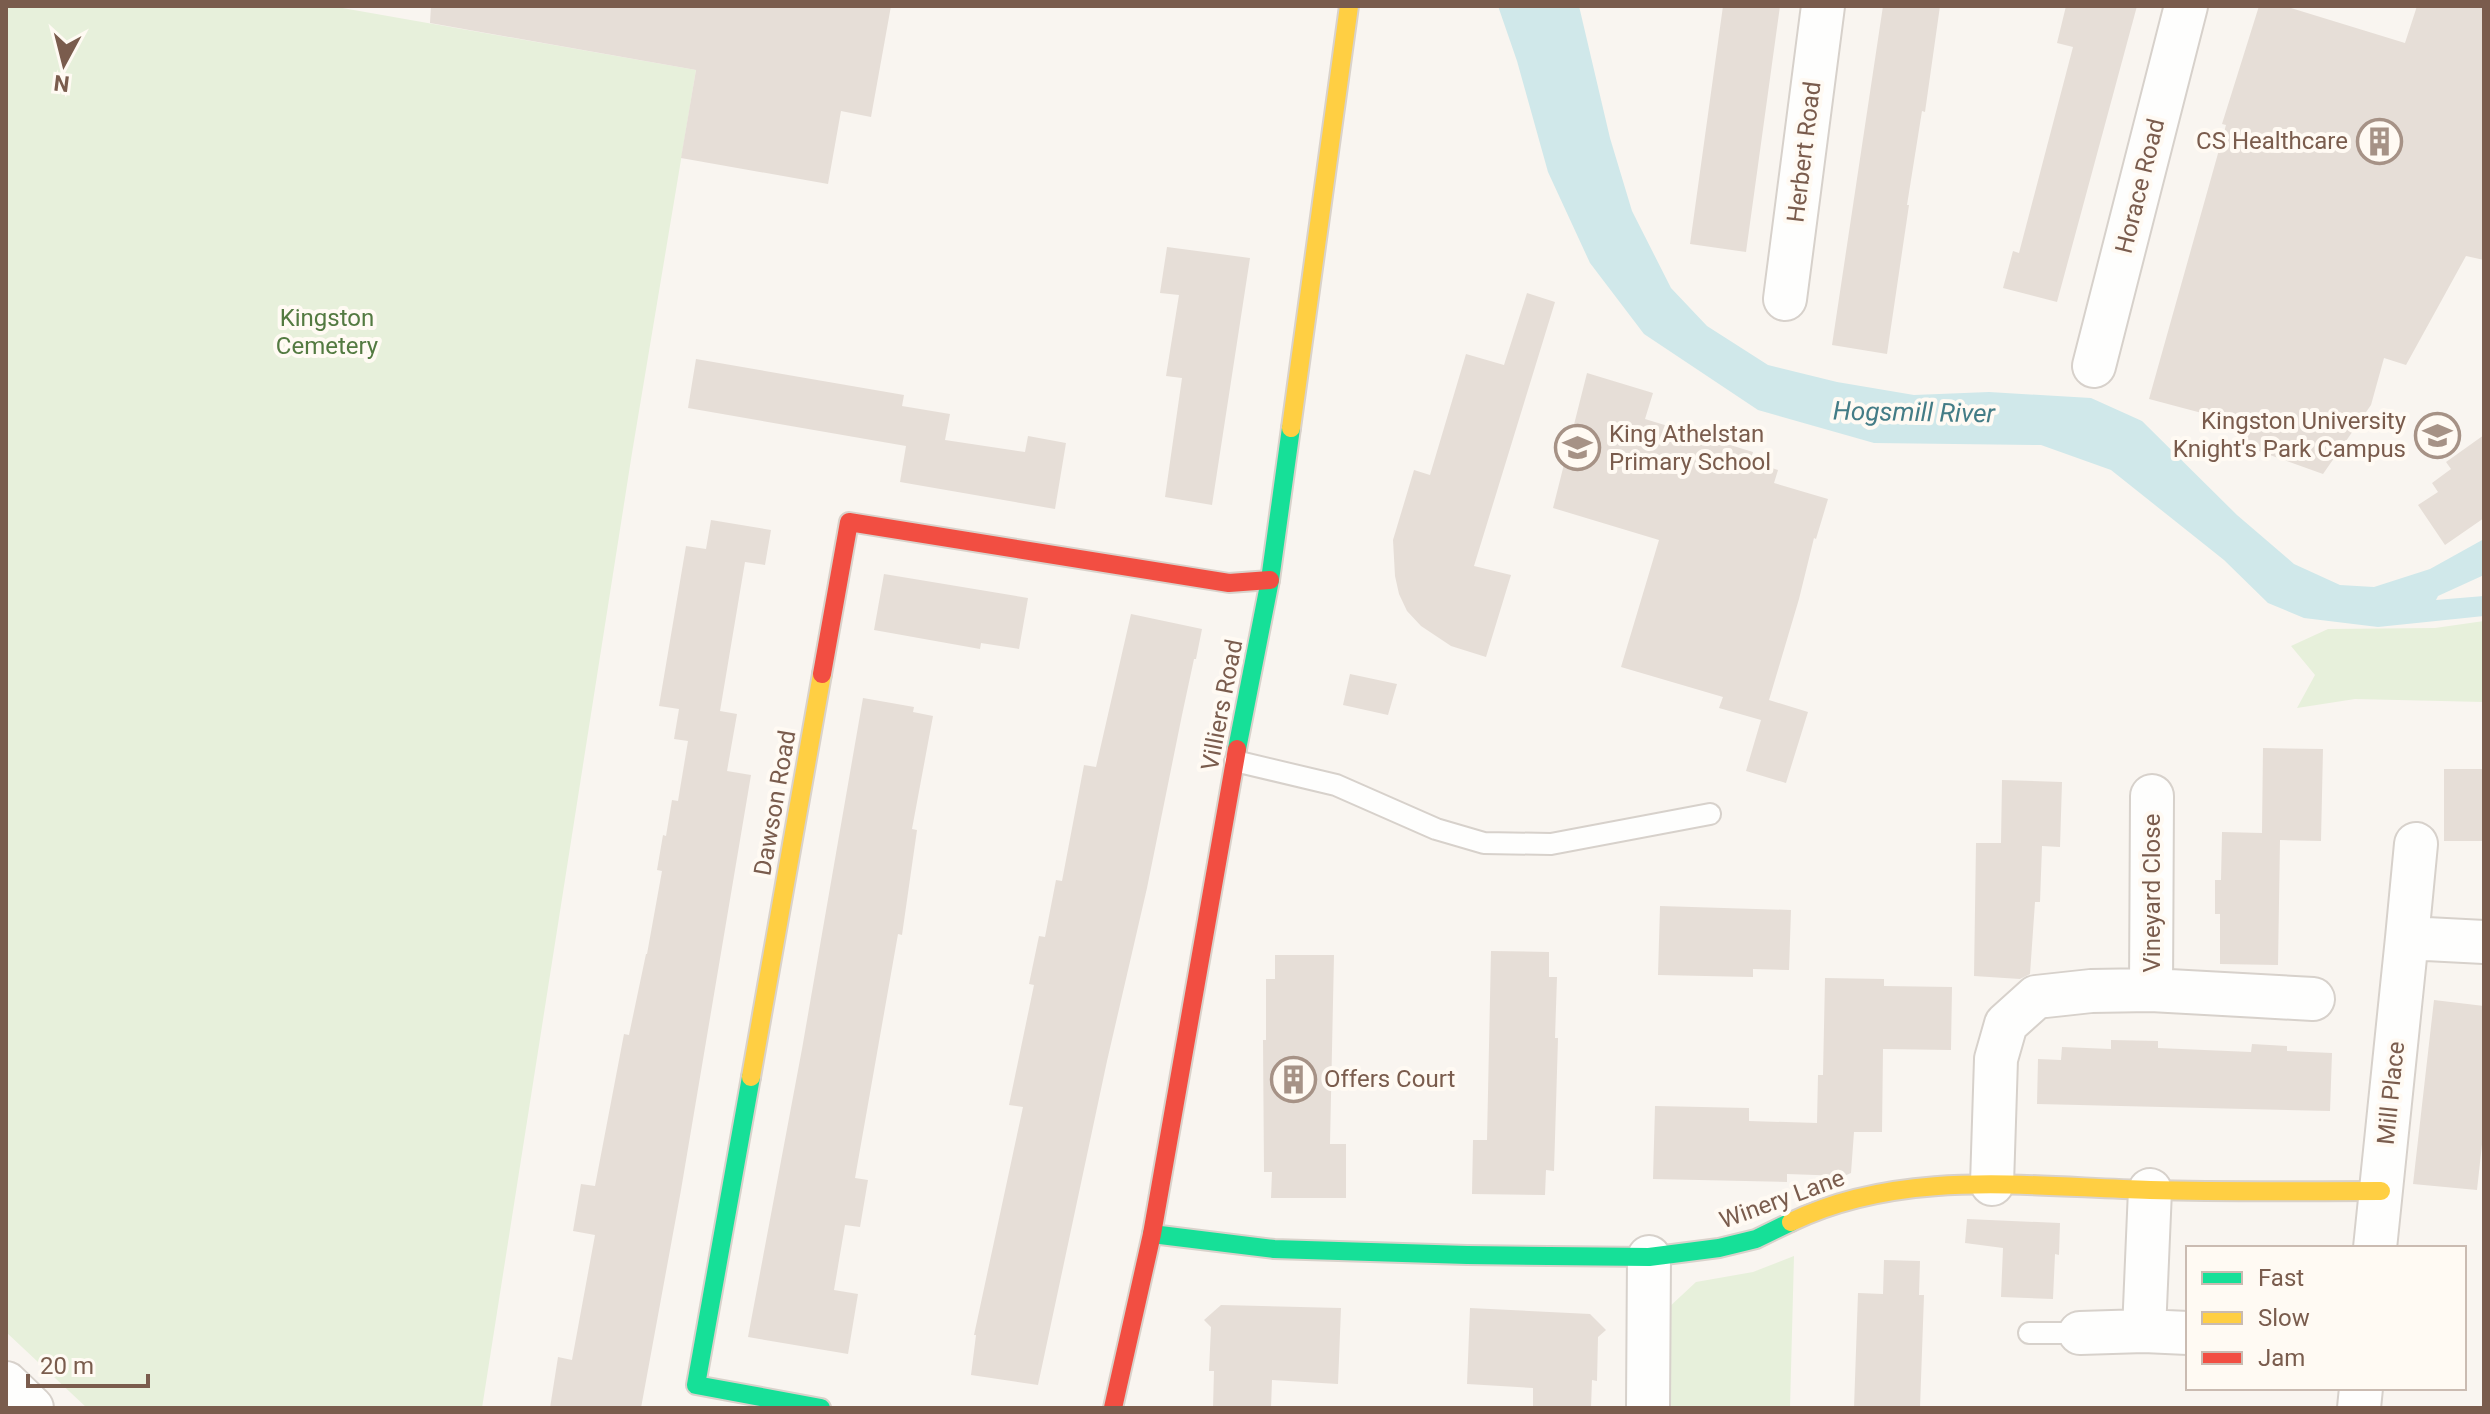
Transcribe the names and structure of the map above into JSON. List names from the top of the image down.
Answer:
{
  "streets": {
    "street": [
      "Herbert Road",
      "Horace Road",
      "Villiers Road",
      "Dawson Road",
      "Vineyard Close",
      "Mill Place",
      "Winery Lane"
    ]
  },
  "crossings": [
    ["Villiers Road", "Dawson Road"],
    ["Villiers Road", "Winery Lane"],
    ["Vineyard Close", "Winery Lane"],
    ["Mill Place", "Winery Lane"]
  ],
  "water": ["Hogsmill River"],
  "parks": ["Kingston Cemetery"],
  "places": {
    "building": ["CS Healthcare", "Offers Court"],
    "school or university": ["Kingston University Knight's Park Campus", "King Athelstan Primary School"]
  },
  "legend": ["Fast", "Slow", "Jam"],
  "scale_bar": "20 m",
  "north": "bottom"
}
